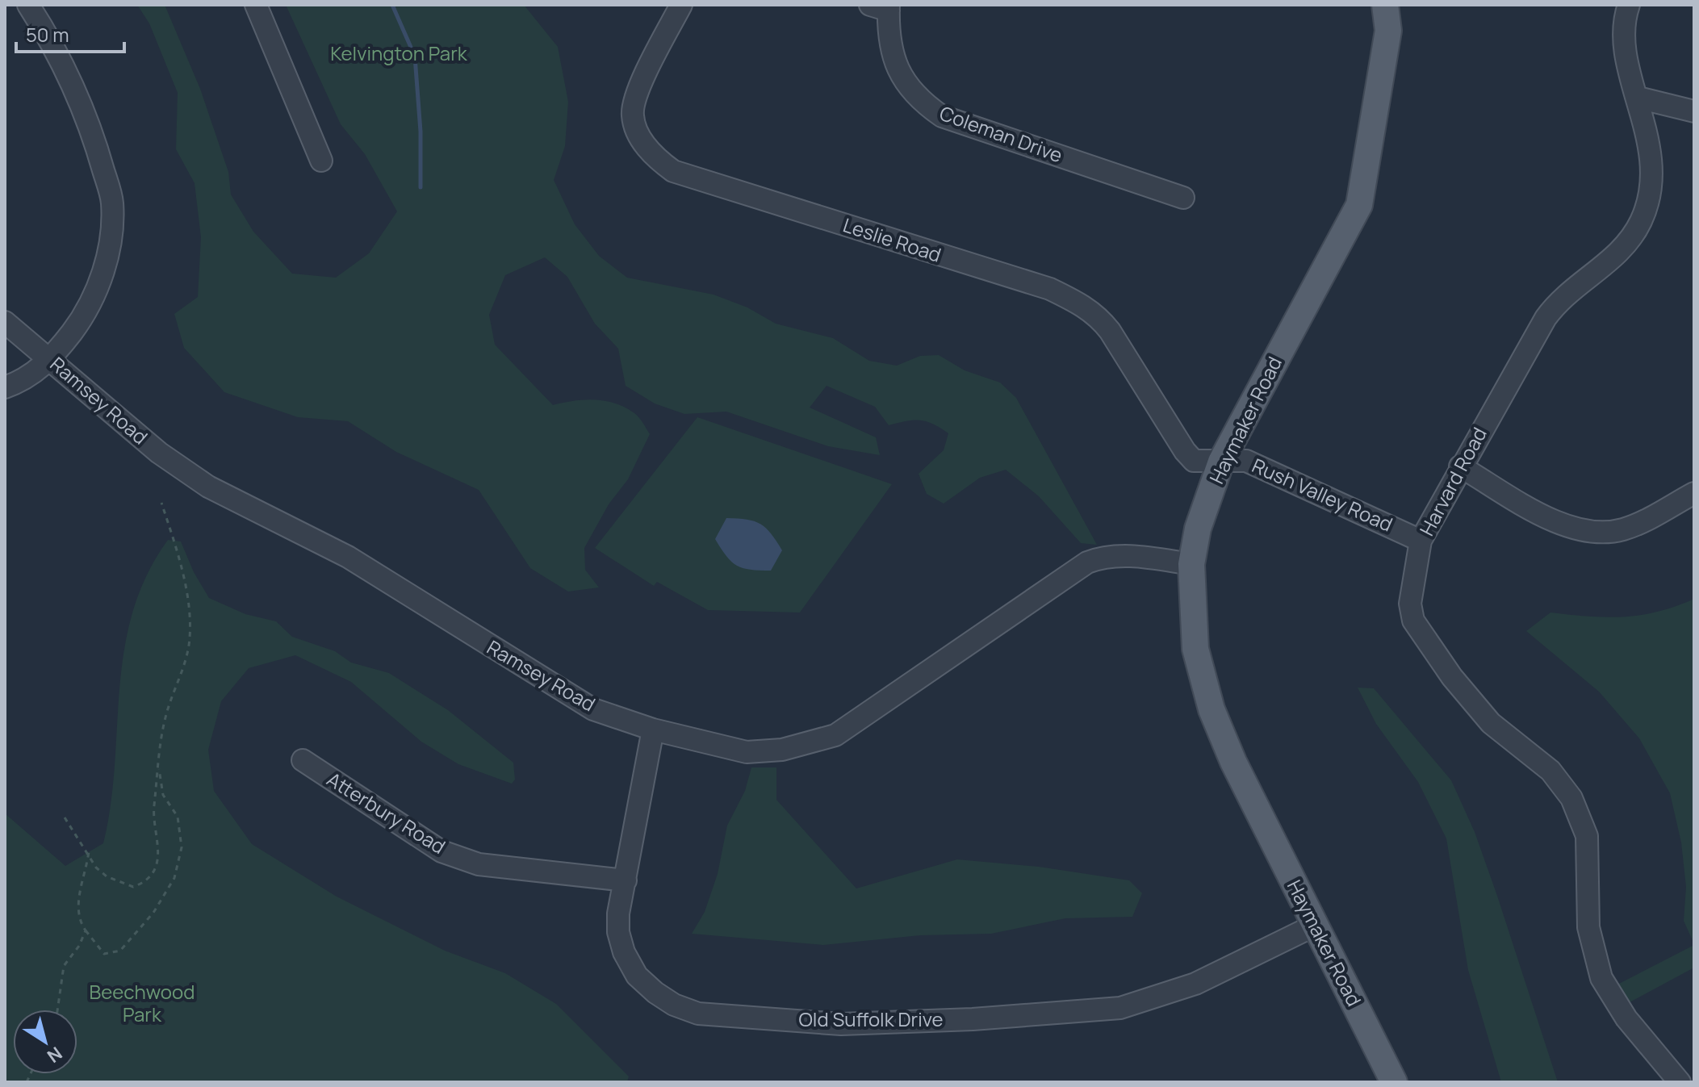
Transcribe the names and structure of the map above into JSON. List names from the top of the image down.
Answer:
{
  "streets": {
    "main road": ["Haymaker Road"],
    "street": [
      "Coleman Drive",
      "Leslie Road",
      "Ramsey Road",
      "Harvard Road",
      "Rush Valley Road",
      "Atterbury Road",
      "Old Suffolk Drive"
    ]
  },
  "crossings": [
    ["Leslie Road", "Haymaker Road"],
    ["Leslie Road", "Rush Valley Road"],
    ["Ramsey Road", "Haymaker Road"],
    ["Ramsey Road", "Old Suffolk Drive"],
    ["Haymaker Road", "Rush Valley Road"],
    ["Haymaker Road", "Old Suffolk Drive"],
    ["Harvard Road", "Rush Valley Road"],
    ["Atterbury Road", "Old Suffolk Drive"]
  ],
  "parks": ["Kelvington Park", "Beechwood Park"],
  "scale_bar": "50 m",
  "north": "bottom right"
}
